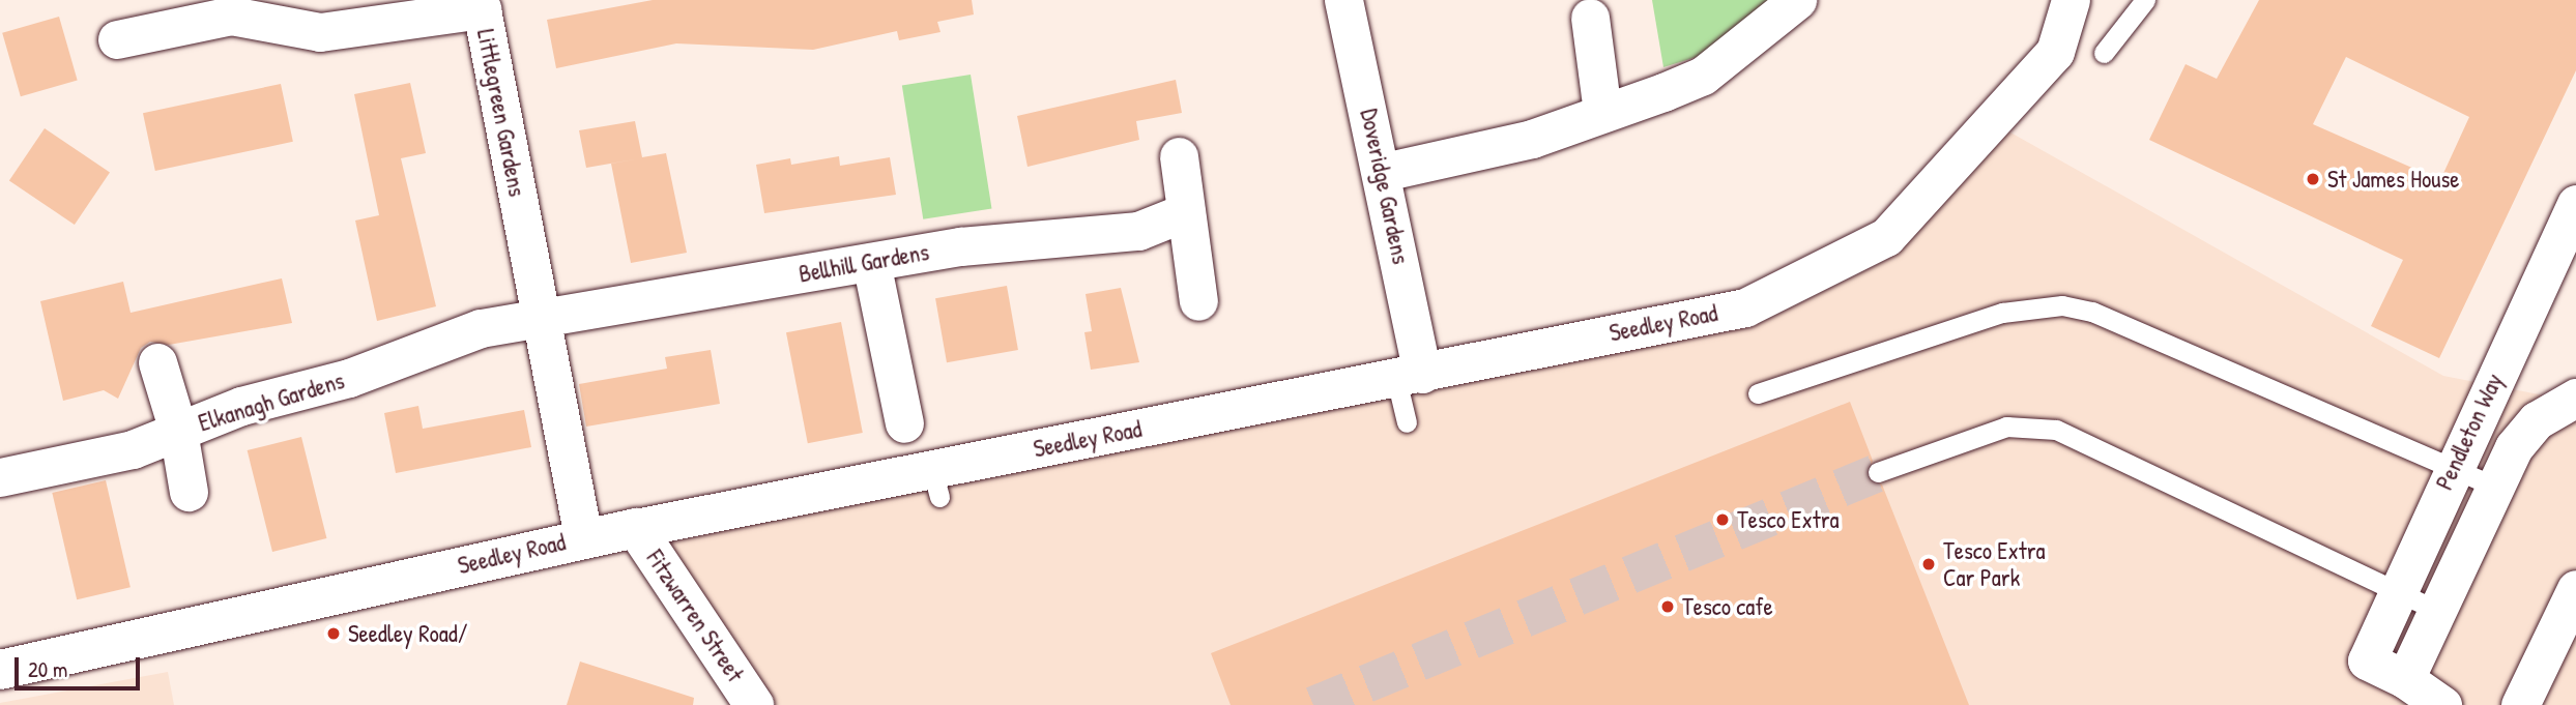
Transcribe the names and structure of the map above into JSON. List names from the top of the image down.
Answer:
{
  "streets": {
    "street": [
      "Littlegreen Gardens",
      "Doveridge Gardens",
      "Bellhill Gardens",
      "Seedley Road",
      "Elkanagh Gardens",
      "Pendleton Way",
      "Fitzwarren Street"
    ]
  },
  "crossings": [
    ["Littlegreen Gardens", "Bellhill Gardens"],
    ["Littlegreen Gardens", "Seedley Road"],
    ["Littlegreen Gardens", "Elkanagh Gardens"],
    ["Doveridge Gardens", "Seedley Road"],
    ["Bellhill Gardens", "Elkanagh Gardens"],
    ["Seedley Road", "Fitzwarren Street"]
  ],
  "places": [
    "St James House",
    "Tesco Extra",
    "Tesco Extra Car Park",
    "Tesco cafe",
    "Seedley Road/"
  ],
  "scale_bar": "20 m"
}
